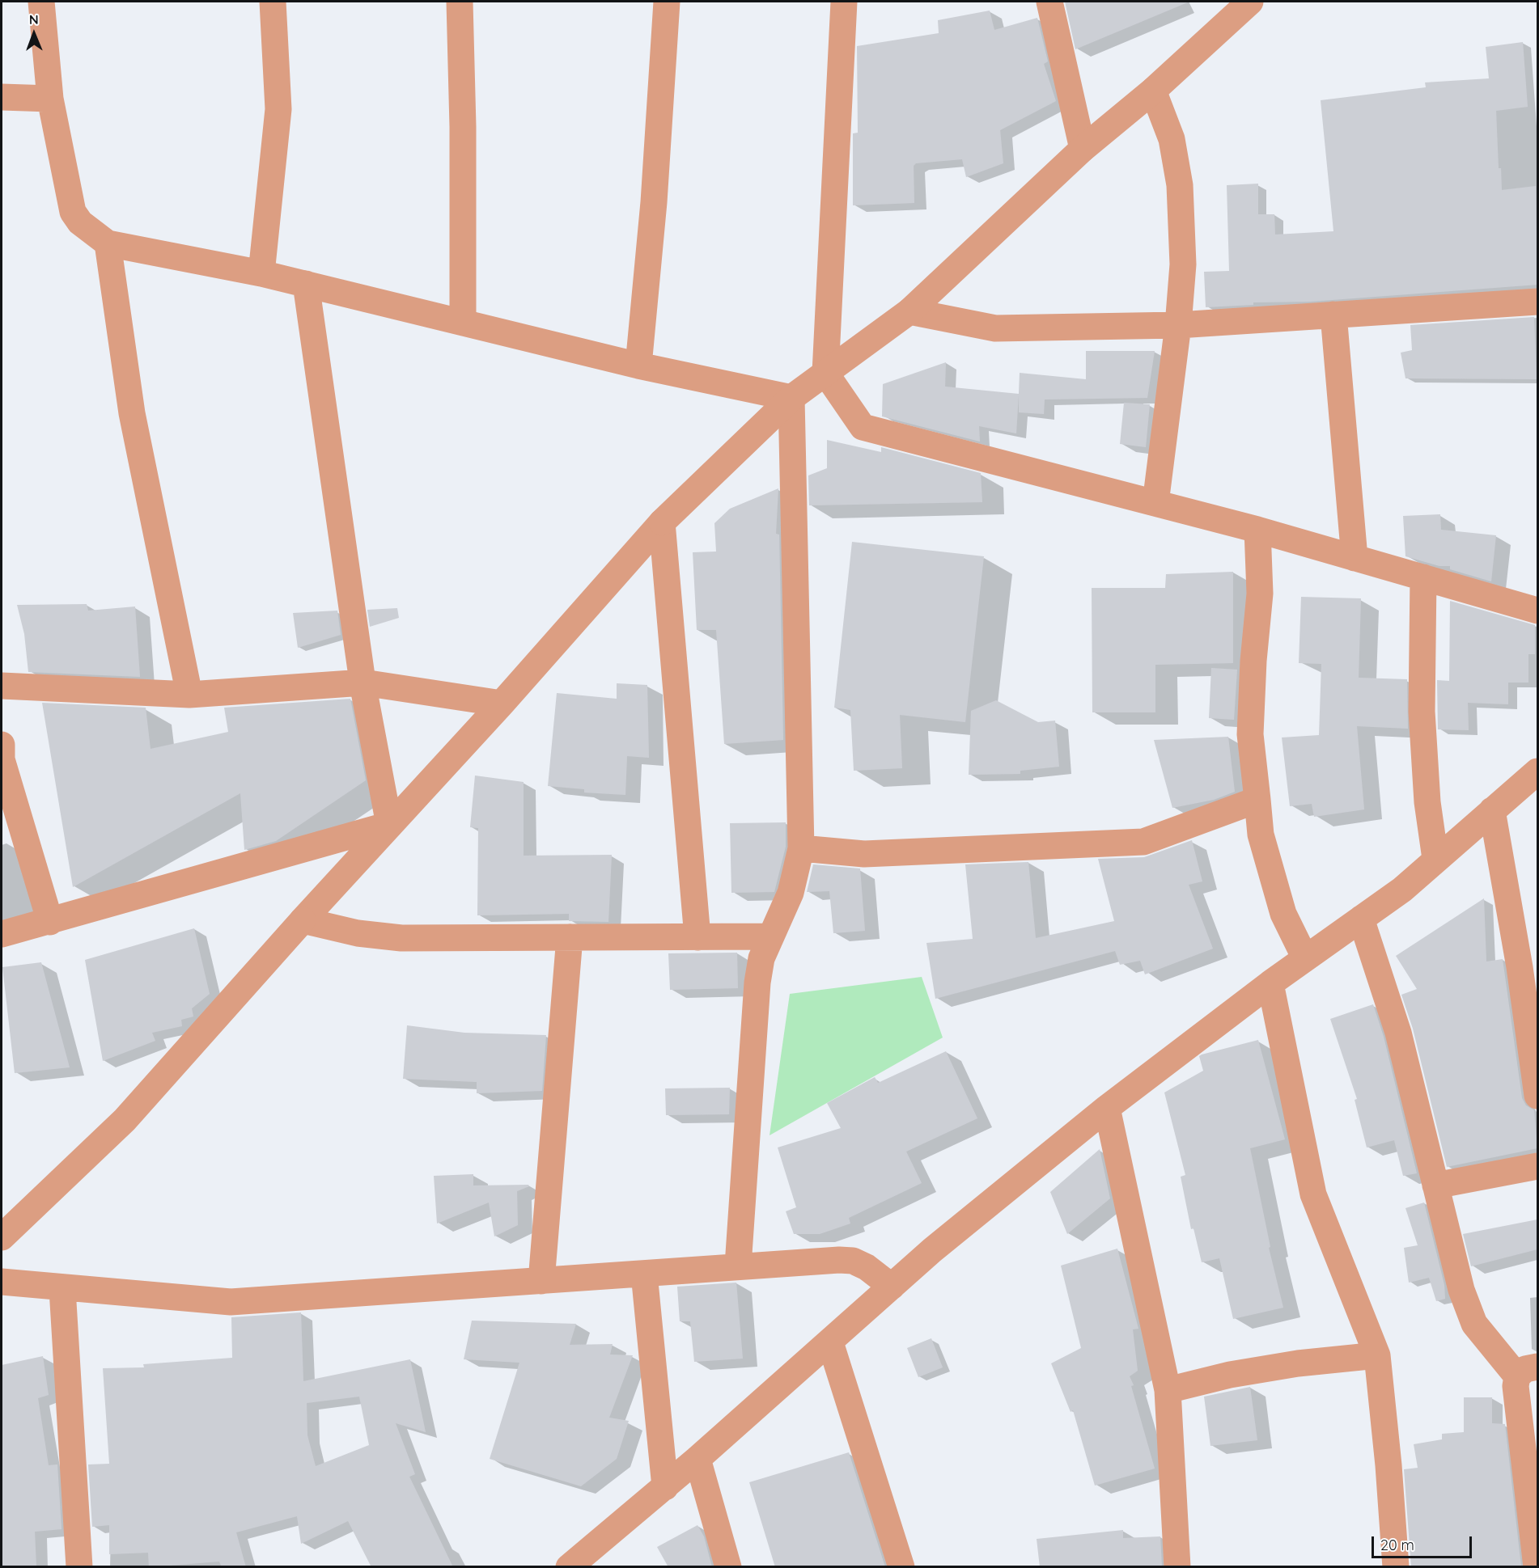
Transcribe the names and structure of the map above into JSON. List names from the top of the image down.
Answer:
{
  "scale_bar": "20 m",
  "north": "top"
}
